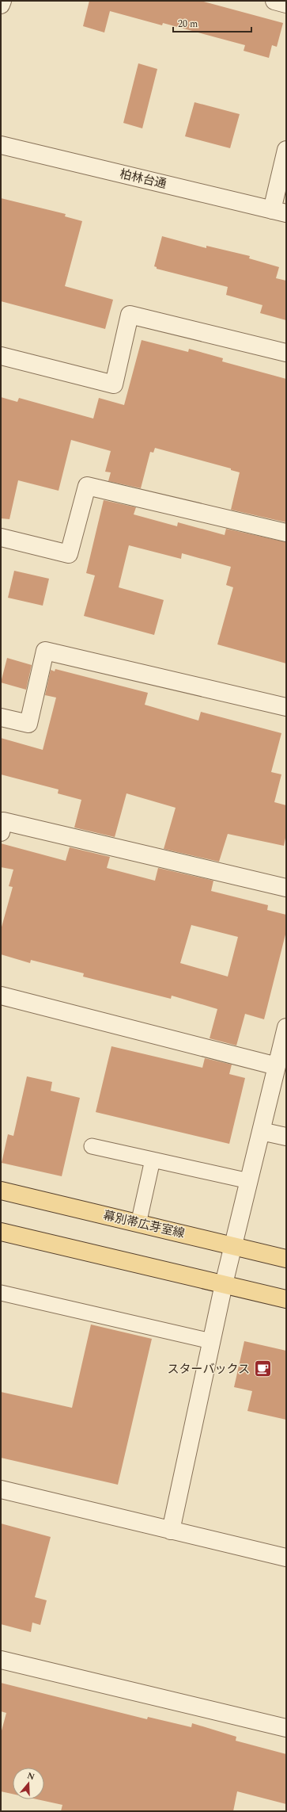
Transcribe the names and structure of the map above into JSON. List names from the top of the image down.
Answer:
{
  "streets": {
    "main road": ["幕別帯広芽室線"],
    "street": ["柏林台通"]
  },
  "places": {
    "cafe": ["スターバックス"]
  },
  "scale_bar": "20 m",
  "north": "top"
}
